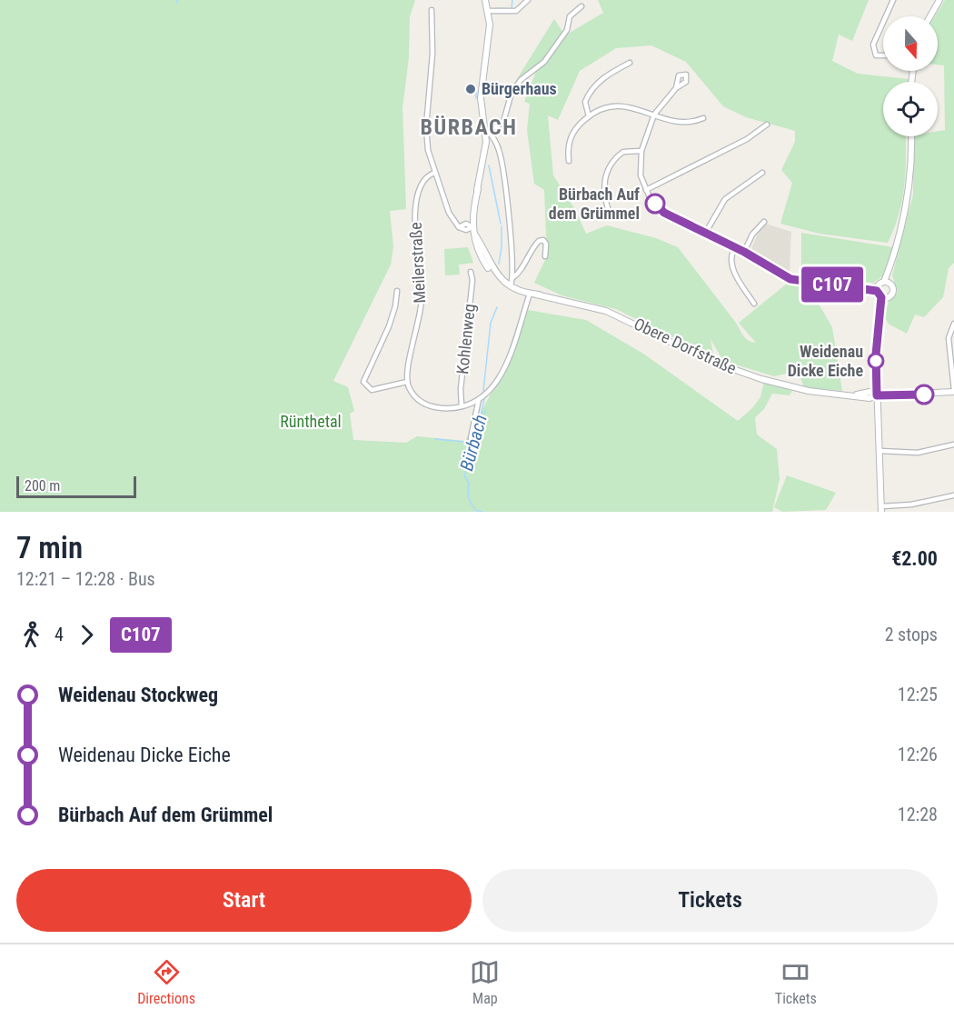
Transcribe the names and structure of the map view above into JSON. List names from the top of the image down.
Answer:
{
  "streets": {
    "street": ["Meilerstraße", "Kohlenweg", "Obere Dorfstraße"]
  },
  "districts": ["BÜRBACH"],
  "water": ["Bürbach"],
  "parks": ["Rünthetal"],
  "places": ["Bürgerhaus", "Bürbach Auf dem Grümmel", "Weidenau Dicke Eiche"],
  "lines": ["bus line C107"],
  "scale_bar": "200 m",
  "north": "bottom",
  "page": {
    "on_map": "C107",
    "scale": "200 m",
    "heading": ["7 min", "12:21 – 12:28 · Bus", "€2.00"],
    "legs": ["4", "C107", "2 stops"],
    "list": [
      {
        "name": "Weidenau Stockweg",
        "value": "12:25"
      },
      {
        "name": "Weidenau Dicke Eiche",
        "value": "12:26"
      },
      {
        "name": "Bürbach Auf dem Grümmel",
        "value": "12:28"
      }
    ],
    "buttons": ["Start", "Tickets"],
    "tabs": ["Directions", "Map", "Tickets"]
  }
}
